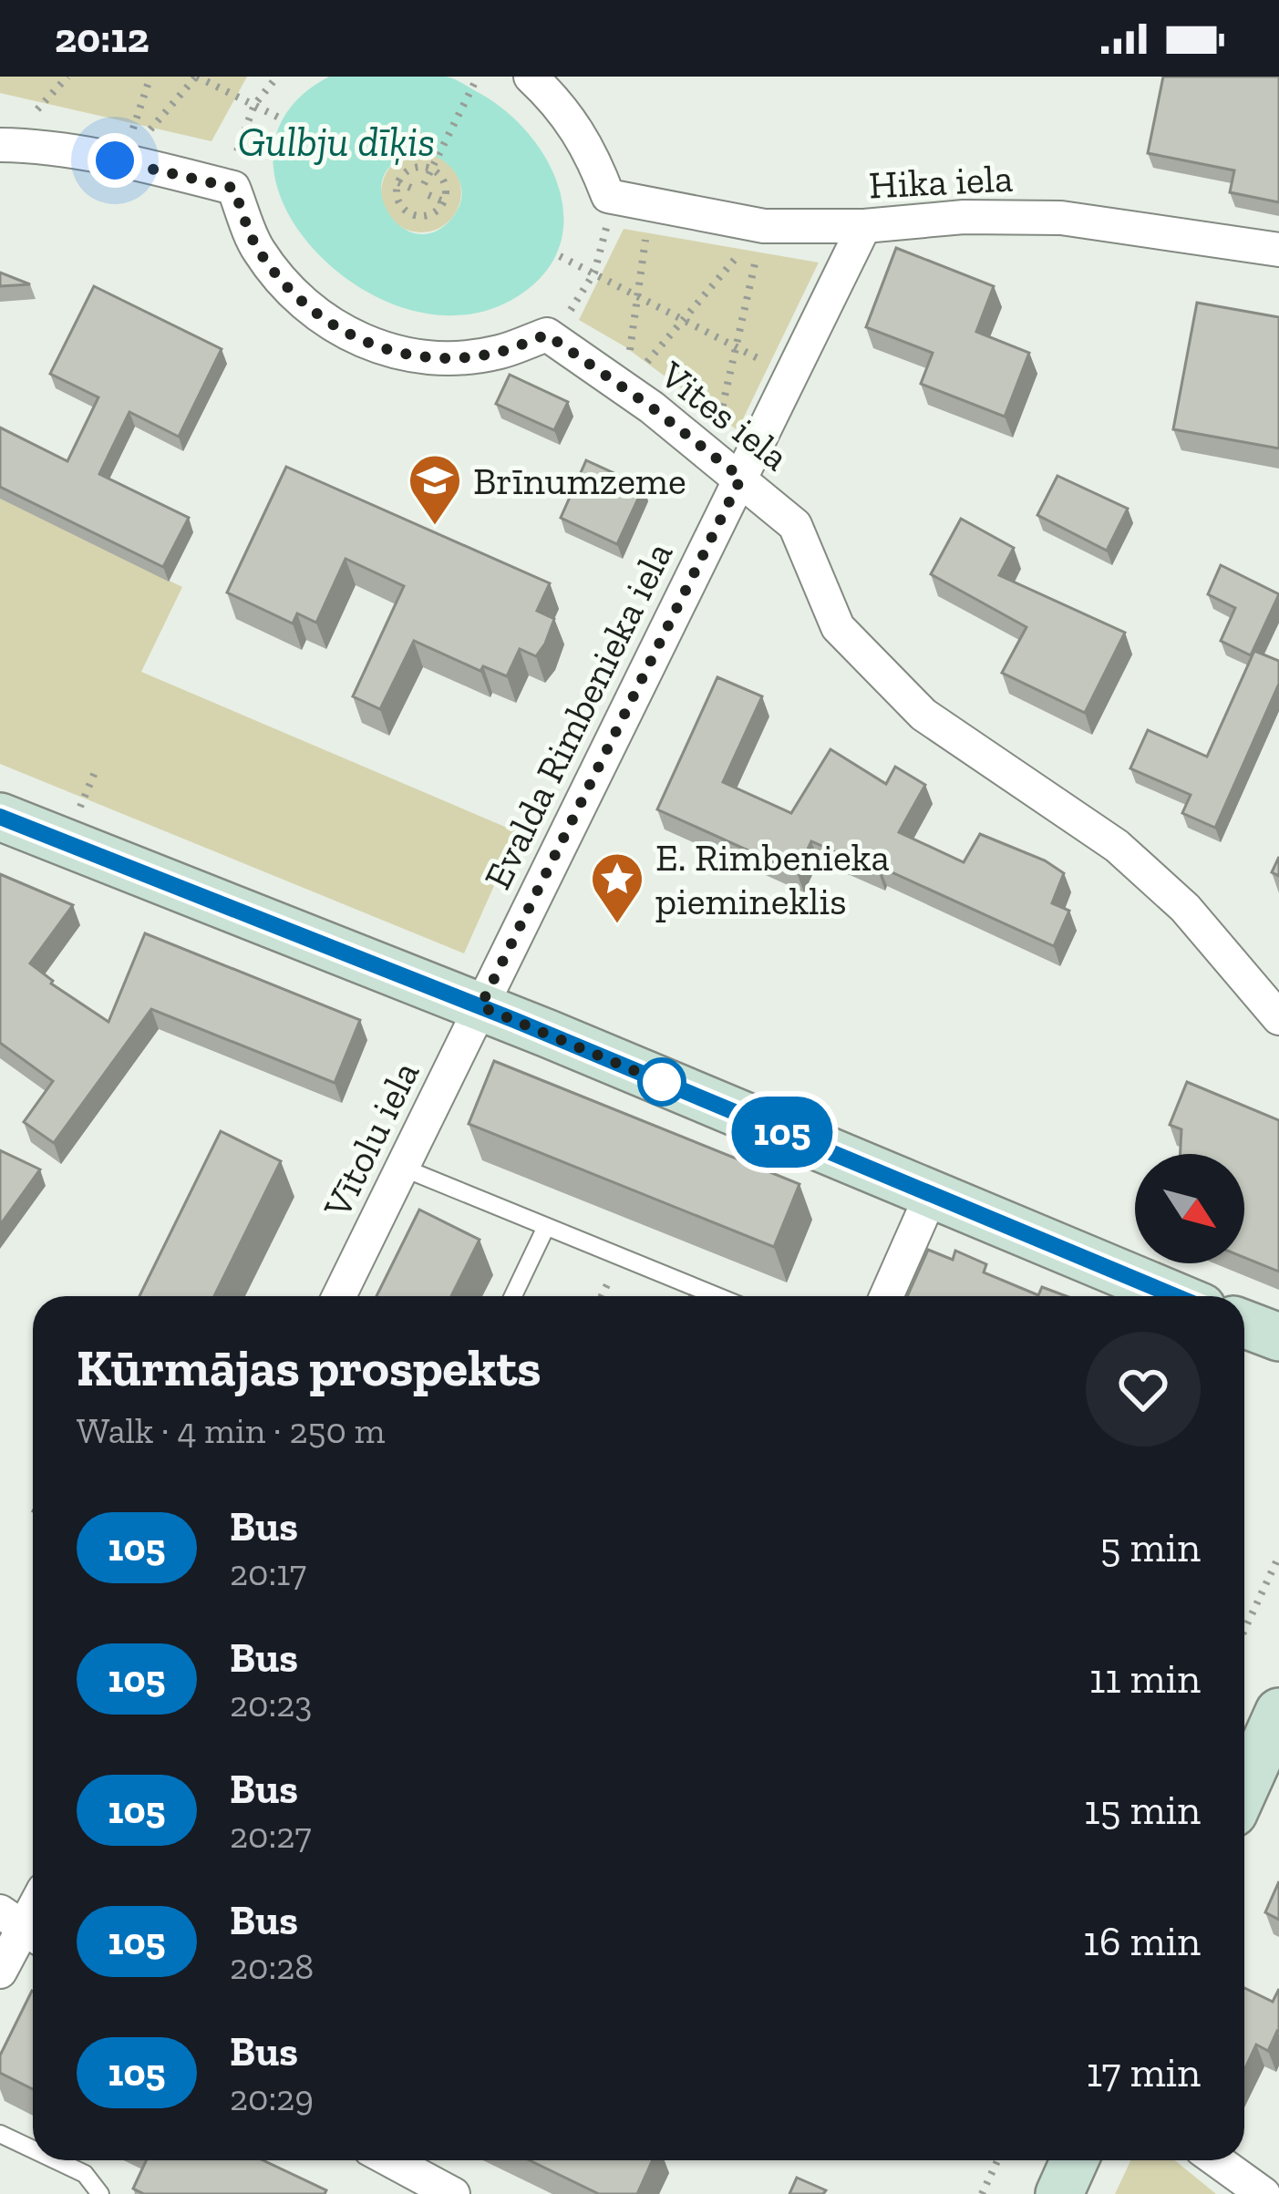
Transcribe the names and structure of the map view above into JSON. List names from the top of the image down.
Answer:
{
  "streets": {
    "street": [
      "Hika iela",
      "Vites iela",
      "Evalda Rimbenieka iela",
      "Vītolu iela"
    ]
  },
  "crossings": [
    ["Hika iela", "Evalda Rimbenieka iela"],
    ["Vites iela", "Evalda Rimbenieka iela"],
    ["Evalda Rimbenieka iela", "Vītolu iela"]
  ],
  "water": ["Gulbju dīķis"],
  "places": {
    "school or university": ["Brīnumzeme"],
    "place": ["E. Rimbenieka piemineklis"]
  },
  "lines": ["bus line 105"],
  "north": "bottom right",
  "page": {
    "status": "20:12",
    "on_map": "105",
    "heading": ["Kūrmājas prospekts", "Walk · 4 min · 250 m"],
    "list": [
      {
        "mark": "105",
        "name": "Bus",
        "note": "20:17",
        "value": "5 min"
      },
      {
        "mark": "105",
        "name": "Bus",
        "note": "20:23",
        "value": "11 min"
      },
      {
        "mark": "105",
        "name": "Bus",
        "note": "20:27",
        "value": "15 min"
      },
      {
        "mark": "105",
        "name": "Bus",
        "note": "20:28",
        "value": "16 min"
      },
      {
        "mark": "105",
        "name": "Bus",
        "note": "20:29",
        "value": "17 min"
      }
    ]
  }
}
